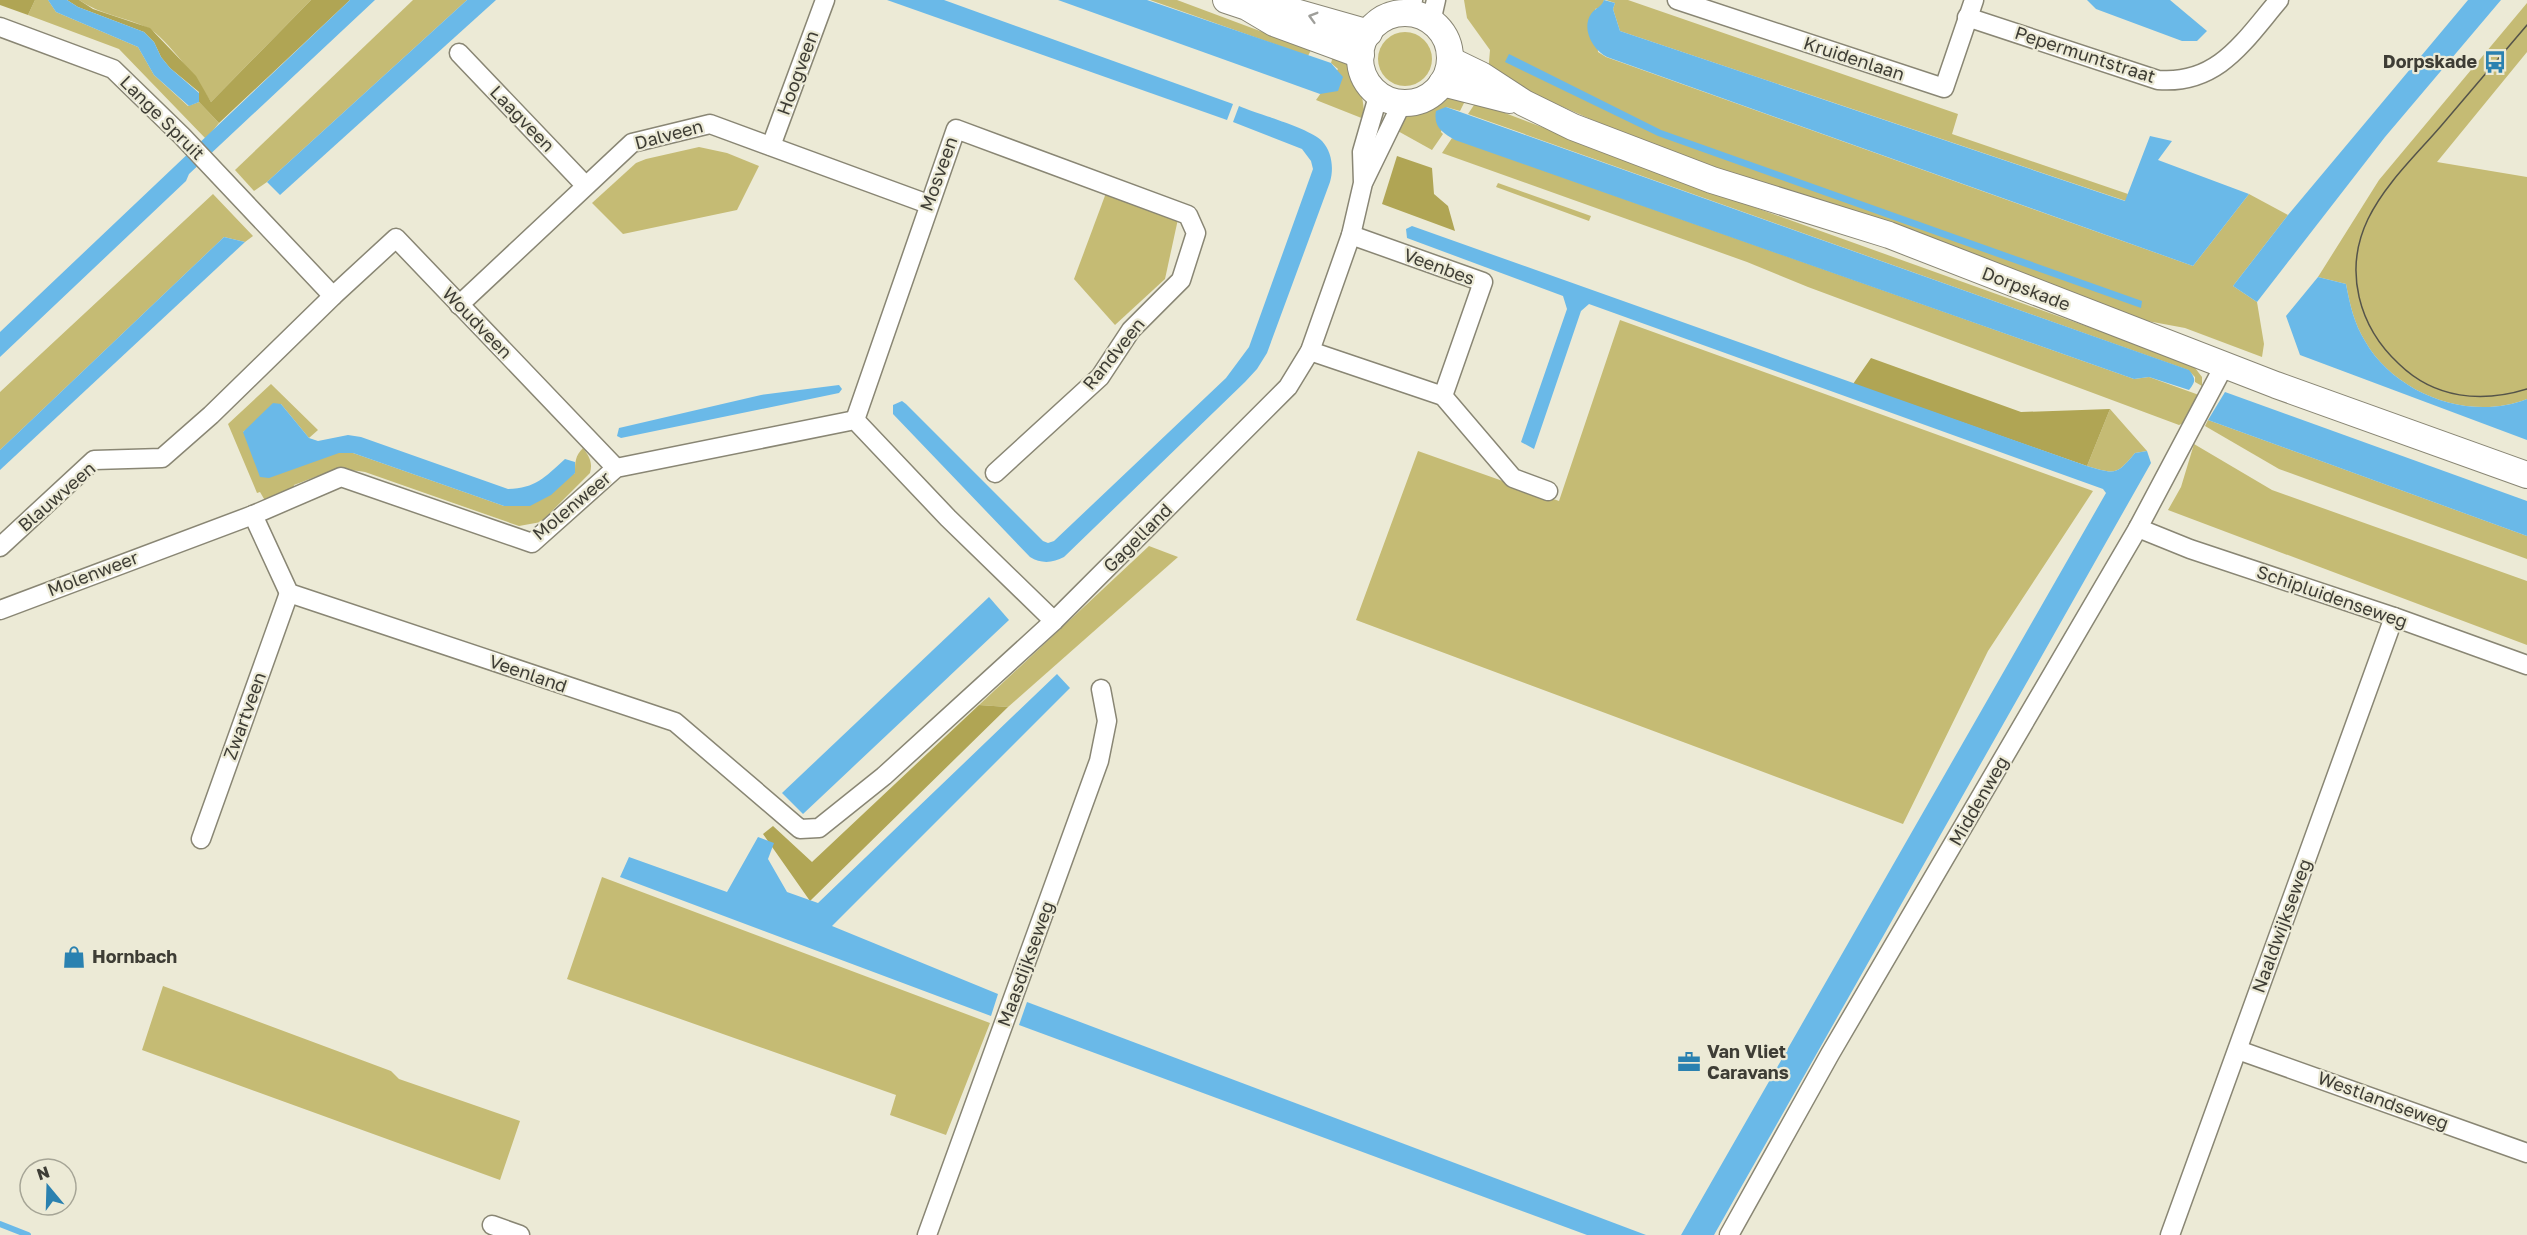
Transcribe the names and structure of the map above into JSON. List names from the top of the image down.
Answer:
{
  "streets": {
    "main road": ["Dorpskade"],
    "street": [
      "Pepermuntstraat",
      "Kruidenlaan",
      "Hoogveen",
      "Lange Spruit",
      "Laagveen",
      "Dalveen",
      "Mosveen",
      "Veenbes",
      "Woudveen",
      "Randveen",
      "Blauwveen",
      "Molenweer",
      "Gagelland",
      "Schipluidenseweg",
      "Veenland",
      "Zwartveen",
      "Middenweg",
      "Naaldwijkseweg",
      "Maasdijkseweg",
      "Westlandseweg"
    ]
  },
  "crossings": [
    ["Pepermuntstraat", "Kruidenlaan"],
    ["Hoogveen", "Dalveen"],
    ["Lange Spruit", "Woudveen"],
    ["Laagveen", "Dalveen"],
    ["Dalveen", "Mosveen"],
    ["Dalveen", "Woudveen"],
    ["Mosveen", "Randveen"],
    ["Mosveen", "Molenweer"],
    ["Veenbes", "Gagelland"],
    ["Dorpskade", "Gagelland"],
    ["Dorpskade", "Middenweg"],
    ["Woudveen", "Blauwveen"],
    ["Woudveen", "Molenweer"],
    ["Gagelland", "Veenland"],
    ["Schipluidenseweg", "Middenweg"],
    ["Schipluidenseweg", "Naaldwijkseweg"],
    ["Veenland", "Zwartveen"],
    ["Naaldwijkseweg", "Westlandseweg"]
  ],
  "places": {
    "bus stop": ["Dorpskade"],
    "shop": ["Hornbach"],
    "office": ["Van Vliet Caravans"]
  },
  "north": "top"
}
